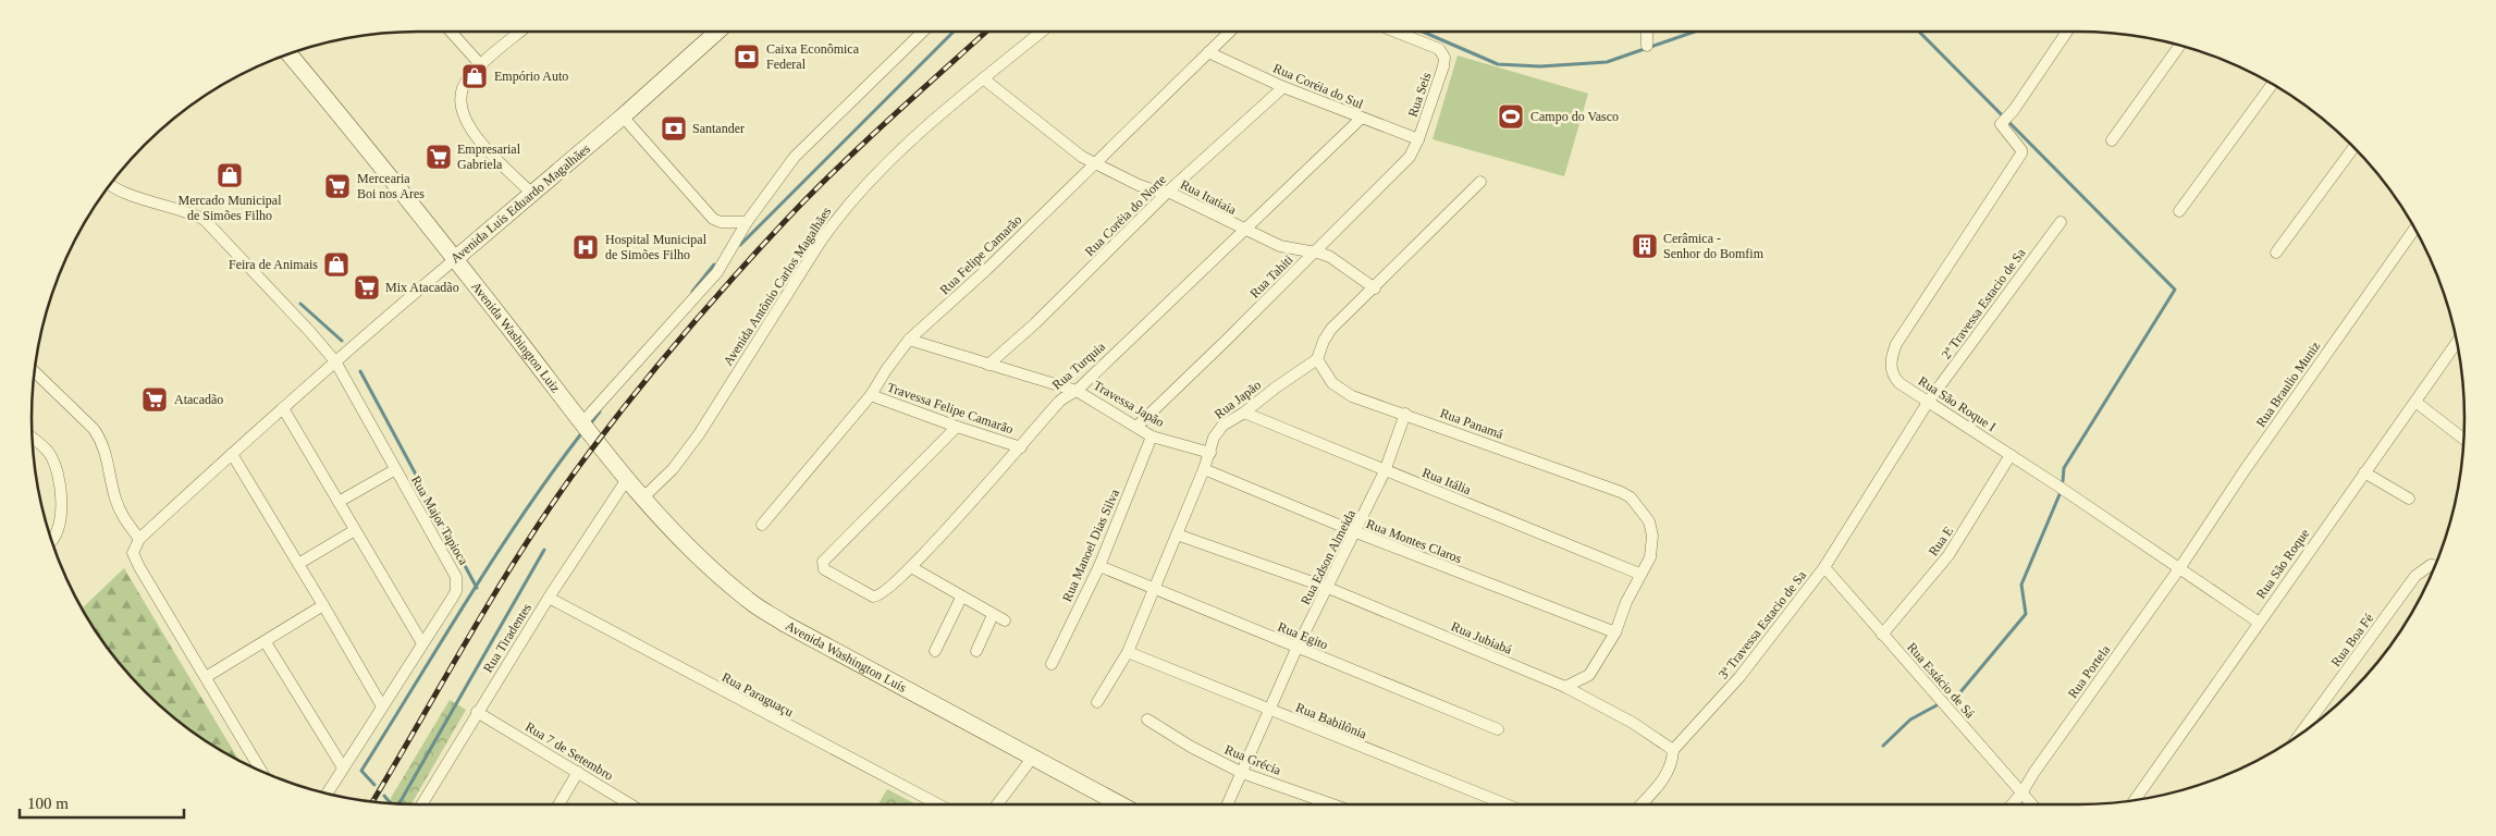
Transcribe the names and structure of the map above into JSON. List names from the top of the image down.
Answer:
{
  "streets": {
    "main road": ["Avenida Luís Eduardo Magalhães", "Avenida Washington Luiz", "Avenida Washington Luís"],
    "street": [
      "Rua Coréia do Sul",
      "Rua Seis",
      "Rua Itatiaia",
      "Rua Coréia do Norte",
      "Rua Felipe Camarão",
      "Rua Tahiti",
      "Avenida Antônio Carlos Magalhães",
      "2ª Travessa Estacio de Sa",
      "Rua Turquia",
      "Rua Braulio Muniz",
      "Rua Japão",
      "Travessa Japão",
      "Rua São Roque I",
      "Travessa Felipe Camarão",
      "Rua Panamá",
      "Rua Itália",
      "Rua Major Tapioca",
      "Rua Montes Claros",
      "Rua E",
      "Rua Manoel Dias Silva",
      "Rua Edson Almeida",
      "Rua São Roque",
      "3ª Travessa Estacio de Sa",
      "Rua Egito",
      "Rua Tiradentes",
      "Rua Jubiabá",
      "Rua Boa Fé",
      "Rua Portela",
      "Rua Estácio de Sá",
      "Rua Paraguaçu",
      "Rua Babilônia",
      "Rua 7 de Setembro",
      "Rua Grécia"
    ]
  },
  "crossings": [
    ["Rua Coréia do Sul", "Rua Seis"],
    ["Rua Coréia do Sul", "Rua Coréia do Norte"],
    ["Rua Coréia do Sul", "Rua Felipe Camarão"],
    ["Rua Coréia do Sul", "Rua Tahiti"],
    ["Rua Coréia do Sul", "Rua Turquia"],
    ["Rua Seis", "Rua Tahiti"],
    ["Rua Itatiaia", "Rua Coréia do Norte"],
    ["Rua Itatiaia", "Rua Felipe Camarão"],
    ["Rua Itatiaia", "Rua Tahiti"],
    ["Rua Itatiaia", "Avenida Antônio Carlos Magalhães"],
    ["Rua Itatiaia", "Rua Turquia"],
    ["Avenida Luís Eduardo Magalhães", "Avenida Washington Luiz"],
    ["Avenida Luís Eduardo Magalhães", "Rua Major Tapioca"],
    ["Rua Coréia do Norte", "Travessa Japão"],
    ["Rua Felipe Camarão", "Travessa Japão"],
    ["Rua Felipe Camarão", "Travessa Felipe Camarão"],
    ["Rua Tahiti", "Travessa Japão"],
    ["Avenida Antônio Carlos Magalhães", "Avenida Washington Luís"],
    ["2ª Travessa Estacio de Sa", "Rua São Roque I"],
    ["2ª Travessa Estacio de Sa", "3ª Travessa Estacio de Sa"],
    ["Avenida Washington Luiz", "Avenida Washington Luís"],
    ["Rua Turquia", "Travessa Japão"],
    ["Rua Turquia", "Travessa Felipe Camarão"],
    ["Rua Braulio Muniz", "Rua São Roque I"],
    ["Rua Braulio Muniz", "Rua Portela"],
    ["Rua Japão", "Travessa Japão"],
    ["Rua Japão", "Rua Panamá"],
    ["Rua Japão", "Rua Itália"],
    ["Rua Japão", "Rua Montes Claros"],
    ["Rua Japão", "Rua Egito"],
    ["Rua Japão", "Rua Jubiabá"],
    ["Rua Japão", "Rua Babilônia"],
    ["Travessa Japão", "Rua Manoel Dias Silva"],
    ["Rua São Roque I", "Rua E"],
    ["Rua São Roque I", "Rua São Roque"],
    ["Rua São Roque I", "3ª Travessa Estacio de Sa"],
    ["Rua São Roque I", "Rua Portela"],
    ["Rua Panamá", "Rua Itália"],
    ["Rua Panamá", "Rua Edson Almeida"],
    ["Rua Itália", "Rua Edson Almeida"],
    ["Rua Montes Claros", "Rua Edson Almeida"],
    ["Rua E", "Rua Estácio de Sá"],
    ["Rua Manoel Dias Silva", "Rua Egito"],
    ["Rua Edson Almeida", "Rua Egito"],
    ["Rua Edson Almeida", "Rua Jubiabá"],
    ["Rua Edson Almeida", "Rua Babilônia"],
    ["Rua Edson Almeida", "Rua Grécia"],
    ["3ª Travessa Estacio de Sa", "Rua Estácio de Sá"],
    ["Rua Tiradentes", "Avenida Washington Luís"],
    ["Rua Tiradentes", "Rua Paraguaçu"],
    ["Rua Tiradentes", "Rua 7 de Setembro"],
    ["Rua Portela", "Rua Estácio de Sá"]
  ],
  "places": {
    "bank": ["Caixa Econômica Federal", "Santander"],
    "shop": ["Empório Auto", "Mercado Municipal de Simões Filho", "Feira de Animais"],
    "sports": ["Campo do Vasco"],
    "supermarket": [
      "Empresarial Gabriela",
      "Mercearia Boi nos Ares",
      "Mix Atacadão",
      "Atacadão"
    ],
    "building": ["Cerâmica - Senhor do Bomfim"],
    "hospital": ["Hospital Municipal de Simões Filho"]
  },
  "scale_bar": "100 m"
}
